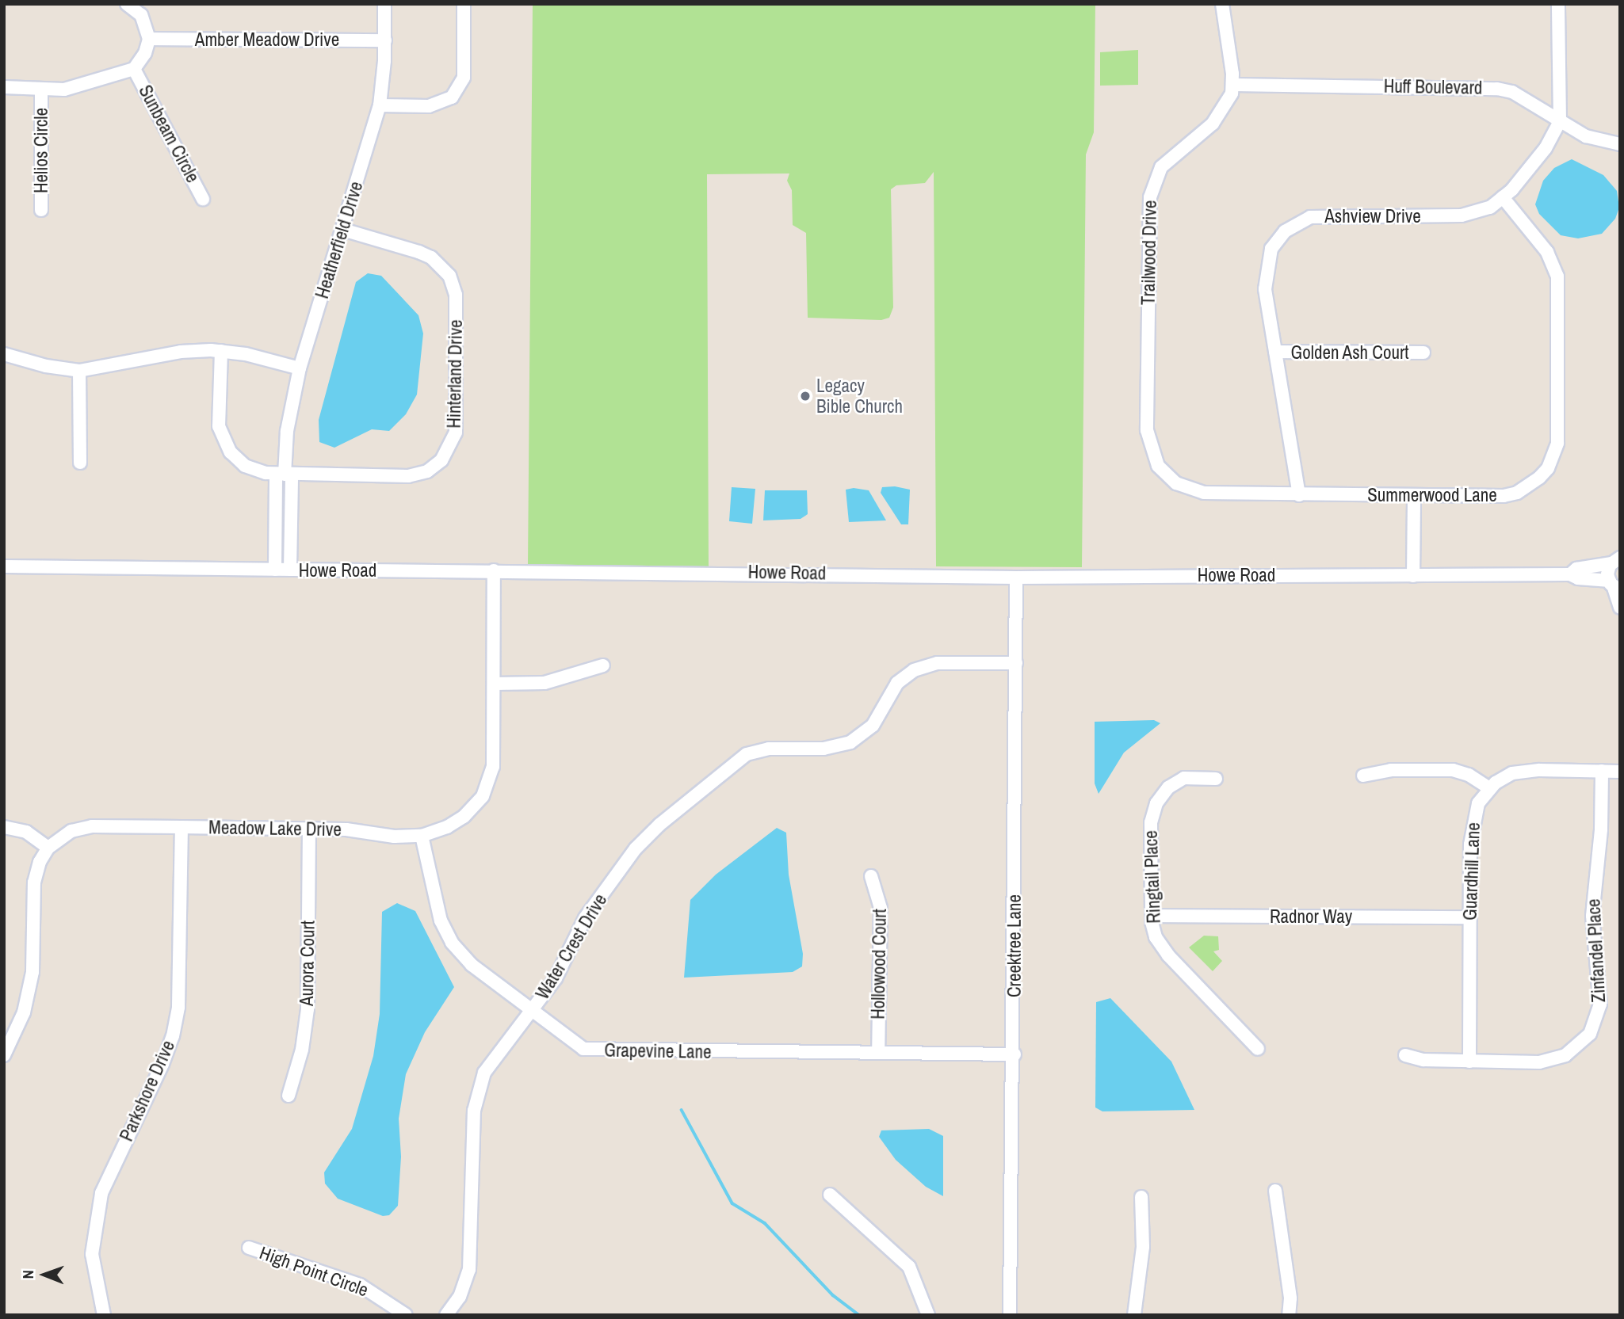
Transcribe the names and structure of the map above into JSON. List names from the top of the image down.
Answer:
{
  "streets": {
    "street": [
      "Amber Meadow Drive",
      "Huff Boulevard",
      "Sunbeam Circle",
      "Helios Circle",
      "Ashview Drive",
      "Heatherfield Drive",
      "Trailwood Drive",
      "Golden Ash Court",
      "Hinterland Drive",
      "Summerwood Lane",
      "Howe Road",
      "Meadow Lake Drive",
      "Guardhill Lane",
      "Ringtail Place",
      "Radnor Way",
      "Creektree Lane",
      "Water Crest Drive",
      "Zinfandel Place",
      "Aurora Court",
      "Hollowood Court",
      "Grapevine Lane",
      "Parkshore Drive",
      "High Point Circle"
    ]
  },
  "crossings": [
    ["Amber Meadow Drive", "Heatherfield Drive"],
    ["Huff Boulevard", "Ashview Drive"],
    ["Huff Boulevard", "Trailwood Drive"],
    ["Ashview Drive", "Golden Ash Court"],
    ["Ashview Drive", "Summerwood Lane"],
    ["Heatherfield Drive", "Hinterland Drive"],
    ["Heatherfield Drive", "Howe Road"],
    ["Trailwood Drive", "Summerwood Lane"],
    ["Howe Road", "Meadow Lake Drive"],
    ["Howe Road", "Creektree Lane"],
    ["Meadow Lake Drive", "Aurora Court"],
    ["Meadow Lake Drive", "Grapevine Lane"],
    ["Meadow Lake Drive", "Parkshore Drive"],
    ["Guardhill Lane", "Radnor Way"],
    ["Guardhill Lane", "Zinfandel Place"],
    ["Ringtail Place", "Radnor Way"],
    ["Creektree Lane", "Water Crest Drive"],
    ["Creektree Lane", "Grapevine Lane"],
    ["Water Crest Drive", "Grapevine Lane"],
    ["Hollowood Court", "Grapevine Lane"]
  ],
  "places": ["Legacy Bible Church"],
  "north": "left"
}
